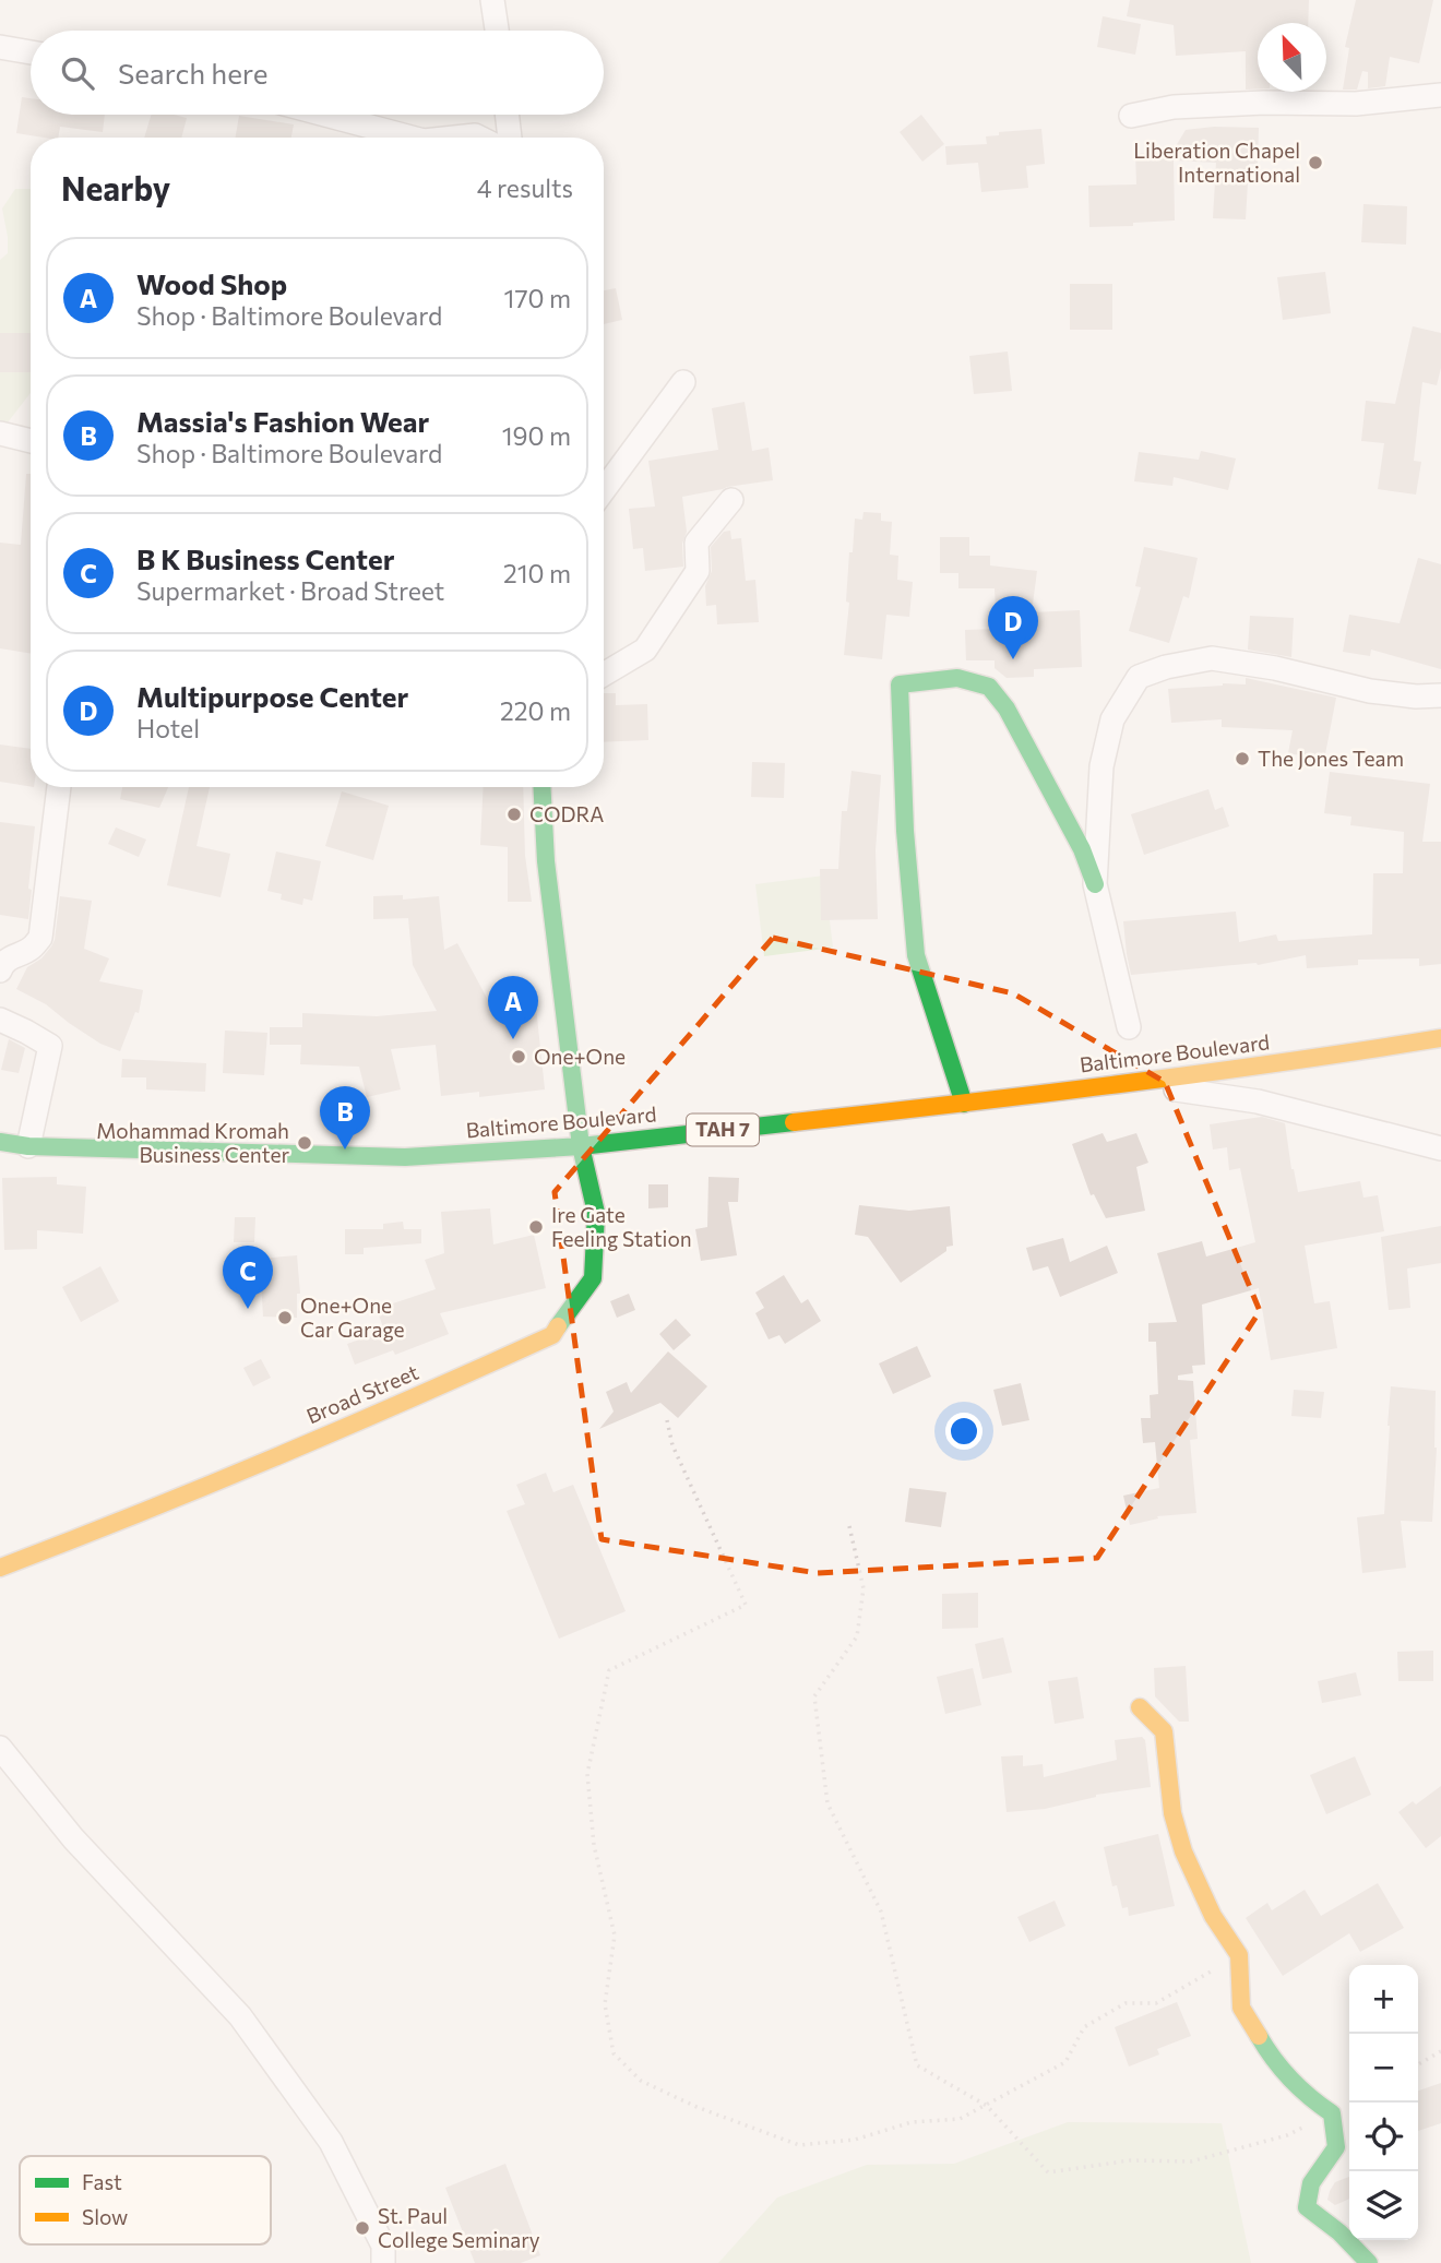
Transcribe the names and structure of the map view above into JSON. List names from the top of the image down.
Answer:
{
  "streets": {
    "main road": ["Baltimore Boulevard", "TAH 7", "Broad Street"]
  },
  "crossings": [
    ["Baltimore Boulevard", "Broad Street"]
  ],
  "places": [
    "Liberation Chapel International",
    "The Jones Team",
    "CODRA",
    "One+One",
    "Mohammad Kromah Business Center",
    "Ire Gate Feeling Station",
    "One+One Car Garage",
    "St. Paul College Seminary"
  ],
  "legend": ["Fast", "Slow"],
  "north": "top left",
  "page": {
    "search": "Search here",
    "heading": ["Nearby", "4 results"],
    "list": [
      {
        "mark": "A",
        "name": "Wood Shop",
        "note": "Shop · Baltimore Boulevard",
        "value": "170 m"
      },
      {
        "mark": "B",
        "name": "Massia's Fashion Wear",
        "note": "Shop · Baltimore Boulevard",
        "value": "190 m"
      },
      {
        "mark": "C",
        "name": "B K Business Center",
        "note": "Supermarket · Broad Street",
        "value": "210 m"
      },
      {
        "mark": "D",
        "name": "Multipurpose Center",
        "note": "Hotel",
        "value": "220 m"
      }
    ],
    "pins": [
      "D",
      "A",
      "B",
      "C"
    ],
    "map_buttons": ["+", "−"]
  }
}
